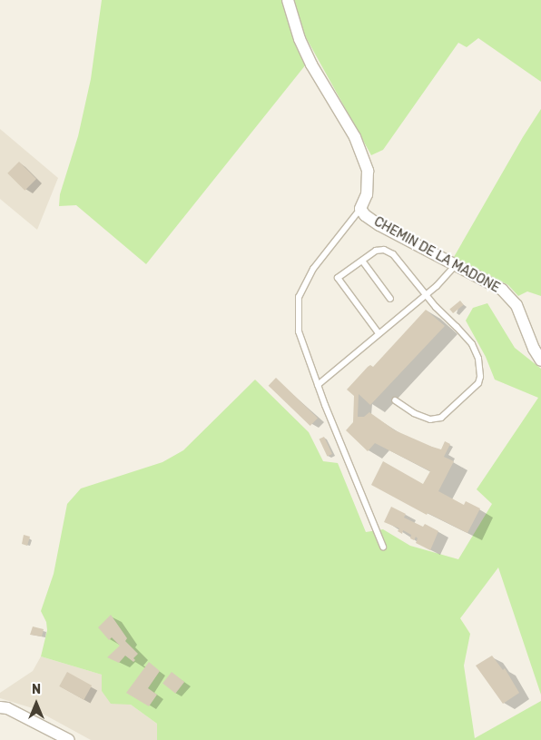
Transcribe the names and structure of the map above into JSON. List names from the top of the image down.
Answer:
{
  "streets": {
    "street": ["CHEMIN DE LA MADONE"]
  },
  "north": "top"
}
